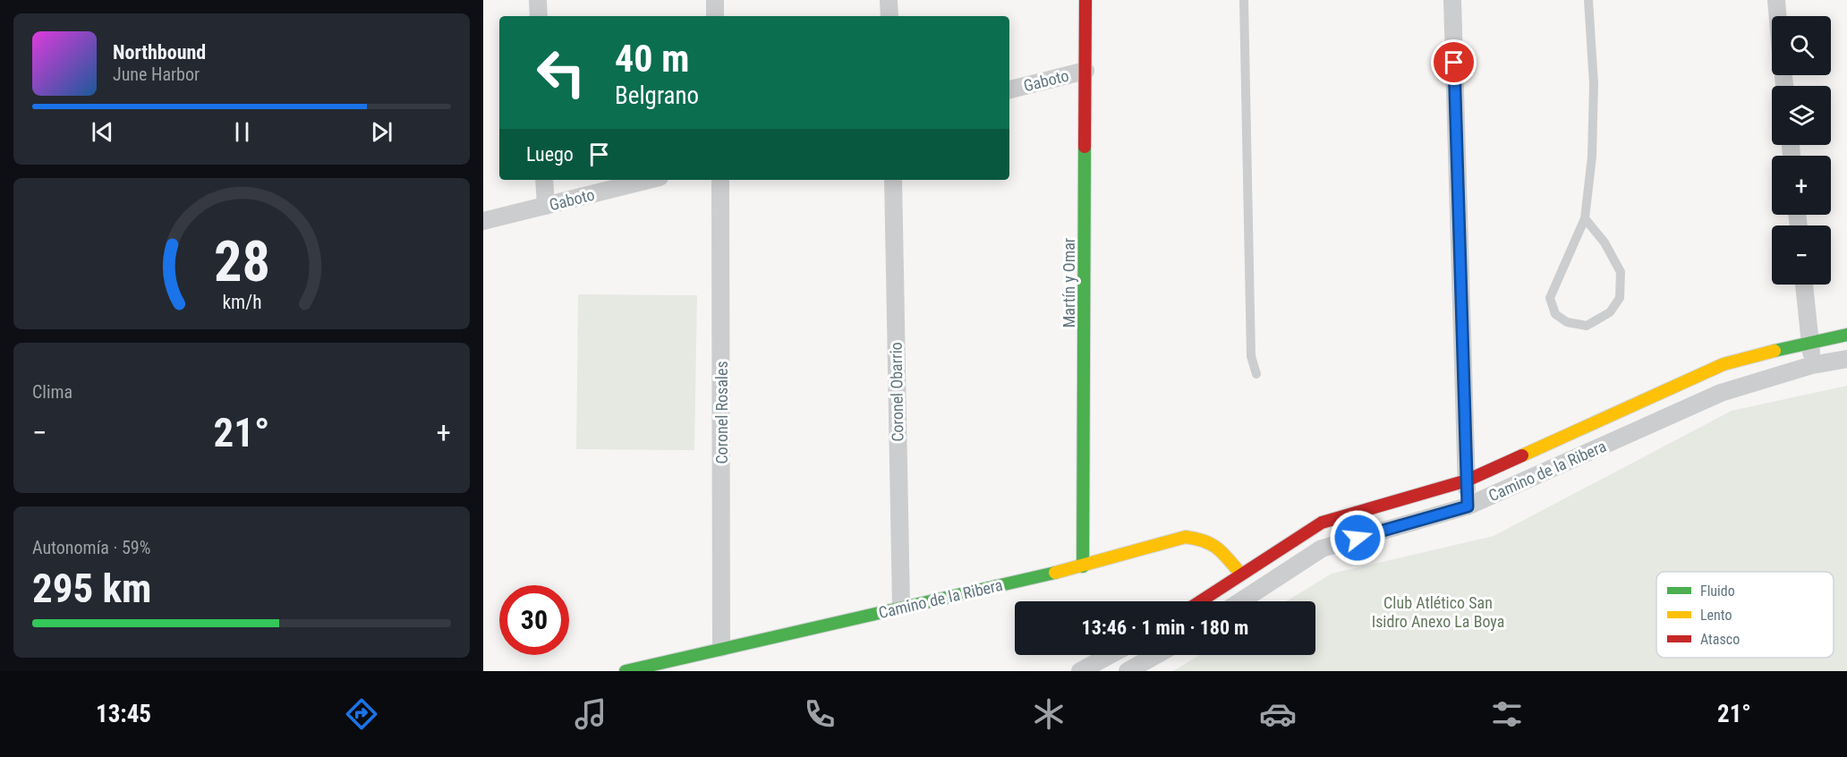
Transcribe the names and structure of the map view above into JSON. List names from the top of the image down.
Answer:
{
  "streets": {
    "street": [
      "Gaboto",
      "Martín y Omar",
      "Coronel Obarrio",
      "Coronel Rosales",
      "Camino de la Ribera"
    ]
  },
  "crossings": [
    ["Gaboto", "Martín y Omar"],
    ["Martín y Omar", "Camino de la Ribera"],
    ["Coronel Obarrio", "Camino de la Ribera"],
    ["Coronel Rosales", "Camino de la Ribera"]
  ],
  "parks": ["Club Atlético San Isidro Anexo La Boya"],
  "legend": ["Fluido", "Lento", "Atasco"],
  "page": {
    "map_buttons": ["+", "−"],
    "turn": ["40 m", "Belgrano"],
    "song": ["Northbound", "June Harbor"],
    "then": "Luego",
    "tile": [
      "Clima",
      ["Autonomía · 59%", "295 km"]
    ],
    "heat": ["−", "21°", "+"],
    "limit": "30",
    "trip": "13:46 · 1 min · 180 m",
    "tabs": ["13:45", "21°"],
    "gauge": ["28", "km/h"]
  }
}
